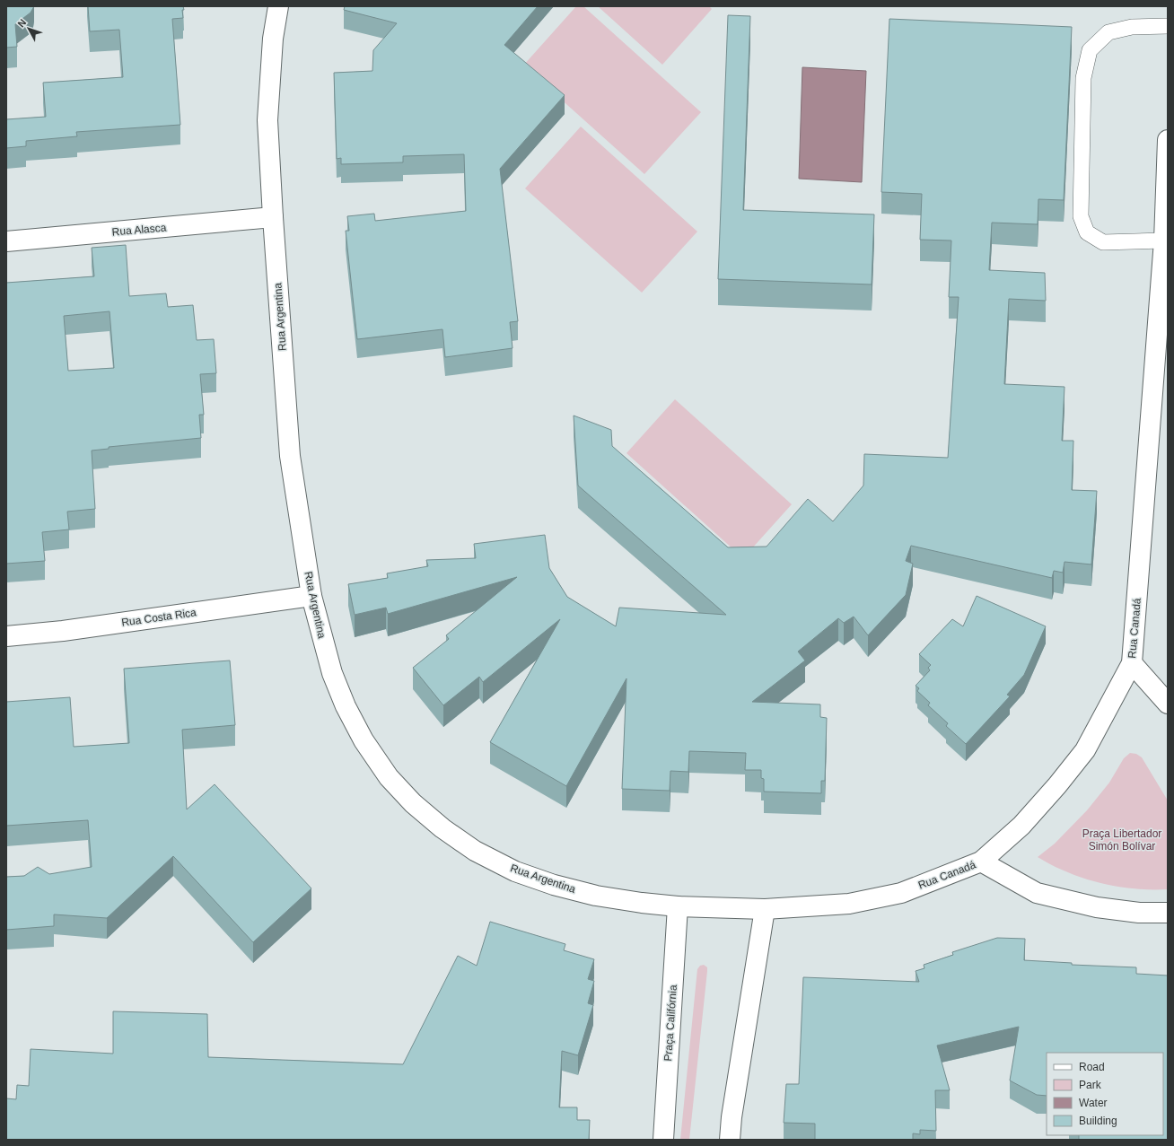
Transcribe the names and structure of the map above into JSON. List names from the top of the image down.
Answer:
{
  "streets": {
    "street": [
      "Rua Alasca",
      "Rua Argentina",
      "Rua Costa Rica",
      "Rua Canadá",
      "Praça Califórnia"
    ]
  },
  "crossings": [
    ["Rua Alasca", "Rua Argentina"],
    ["Rua Argentina", "Rua Costa Rica"],
    ["Rua Argentina", "Rua Canadá"],
    ["Rua Argentina", "Praça Califórnia"]
  ],
  "parks": ["Praça Libertador Simón Bolívar"],
  "legend": [
    "Road",
    "Park",
    "Water",
    "Building"
  ],
  "north": "top left"
}
